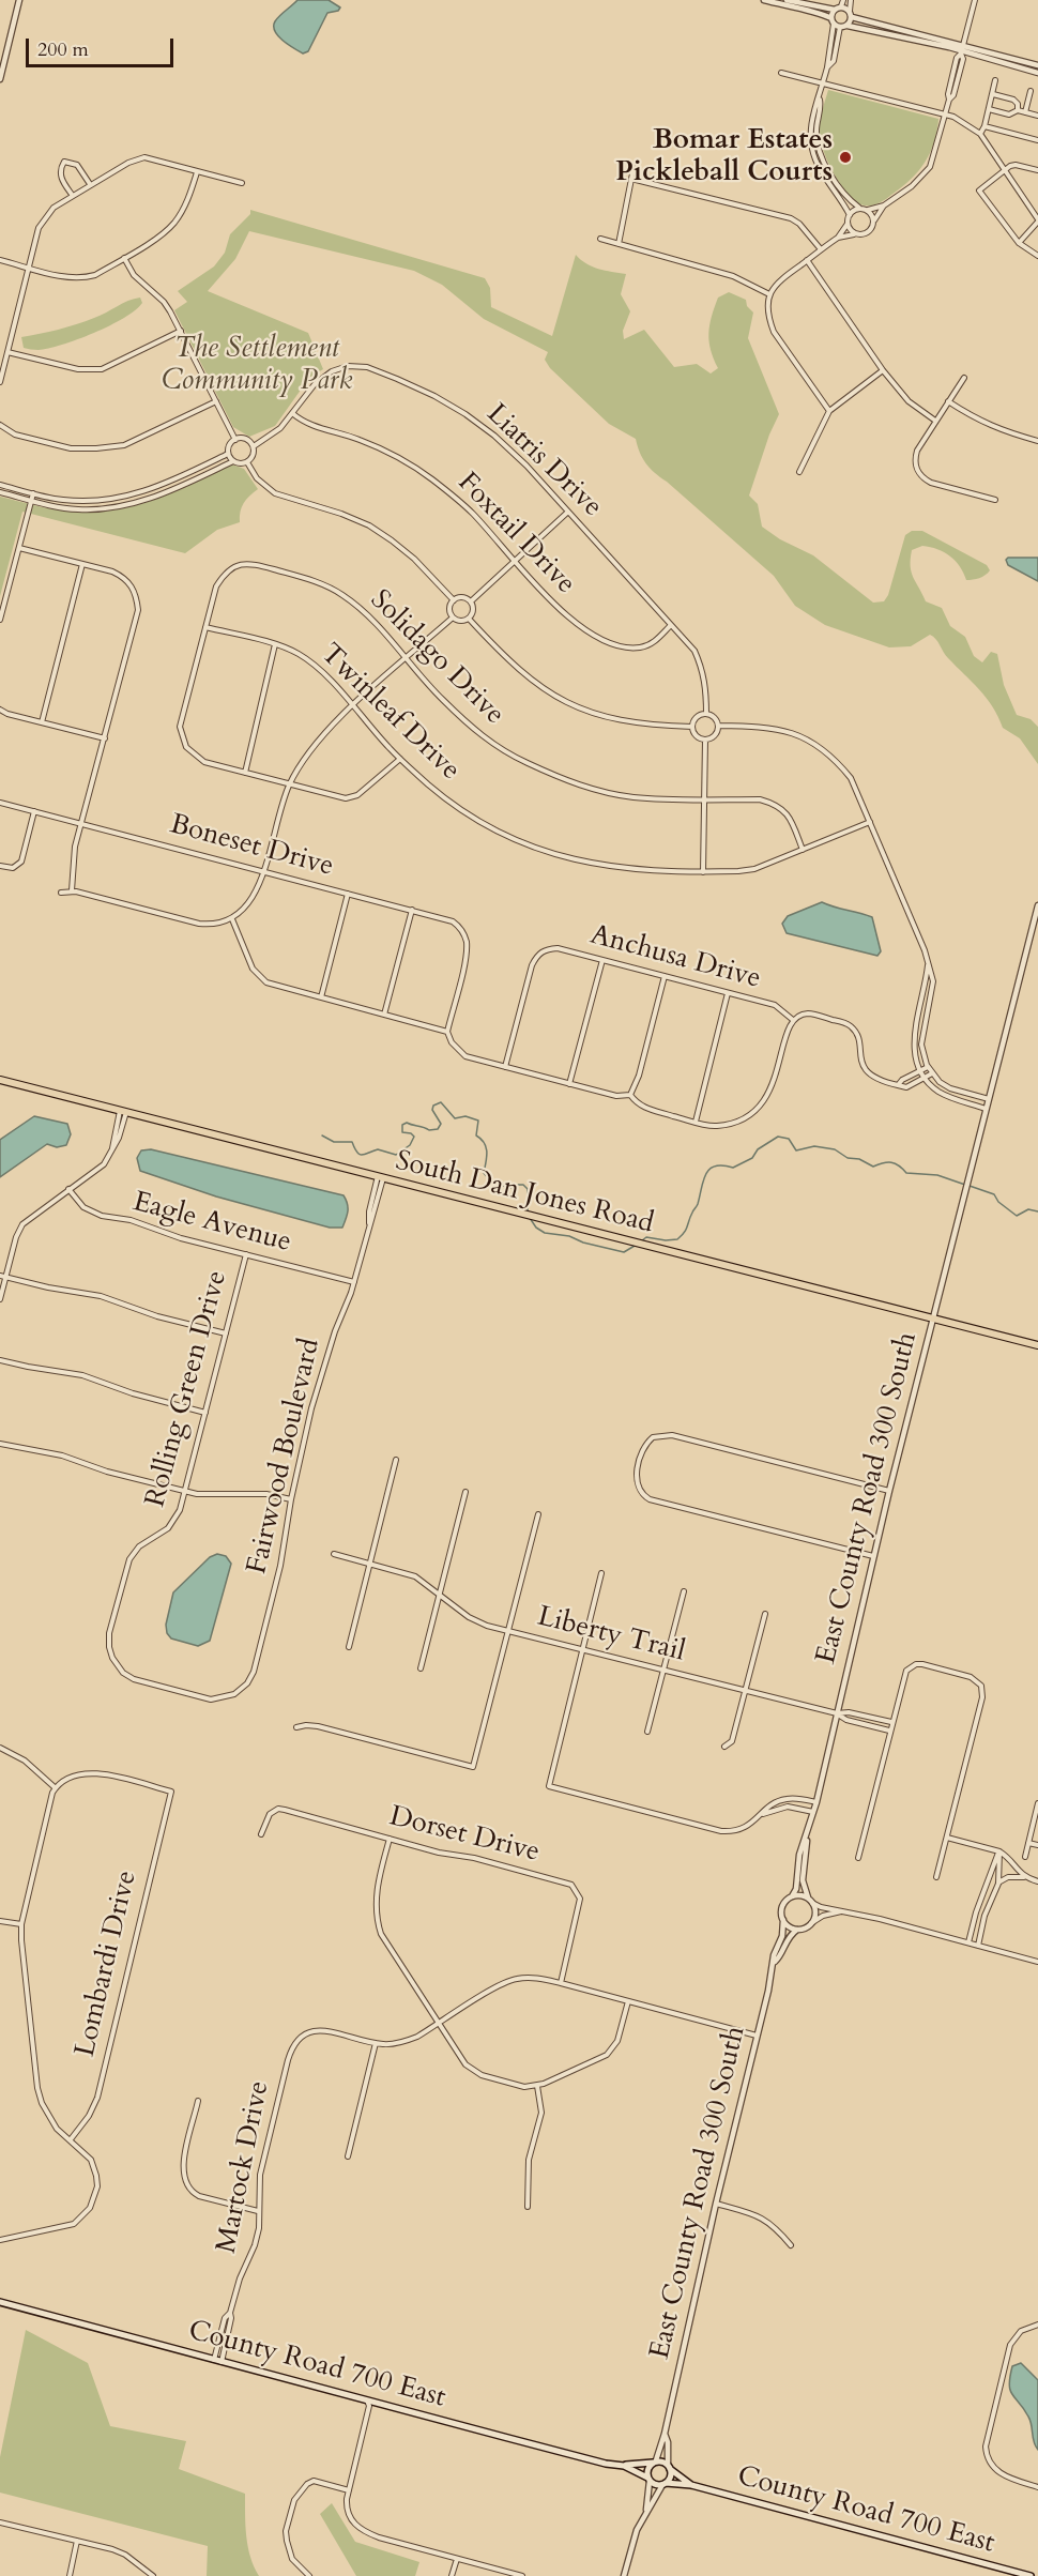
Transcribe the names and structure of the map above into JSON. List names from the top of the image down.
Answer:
{
  "streets": {
    "main road": ["South Dan Jones Road", "County Road 700 East"],
    "street": [
      "Liatris Drive",
      "Foxtail Drive",
      "Solidago Drive",
      "Twinleaf Drive",
      "Boneset Drive",
      "Anchusa Drive",
      "Eagle Avenue",
      "Rolling Green Drive",
      "Fairwood Boulevard",
      "East County Road 300 South",
      "Liberty Trail",
      "Dorset Drive",
      "Lombardi Drive",
      "Martock Drive"
    ]
  },
  "crossings": [
    ["Liatris Drive", "Foxtail Drive"],
    ["Solidago Drive", "Twinleaf Drive"],
    ["South Dan Jones Road", "Fairwood Boulevard"],
    ["South Dan Jones Road", "East County Road 300 South"],
    ["Eagle Avenue", "Rolling Green Drive"],
    ["Eagle Avenue", "Fairwood Boulevard"],
    ["Rolling Green Drive", "Fairwood Boulevard"],
    ["East County Road 300 South", "Liberty Trail"],
    ["East County Road 300 South", "County Road 700 East"],
    ["Martock Drive", "County Road 700 East"]
  ],
  "parks": ["The Settlement Community Park"],
  "places": ["Bomar Estates Pickleball Courts"],
  "scale_bar": "200 m"
}
